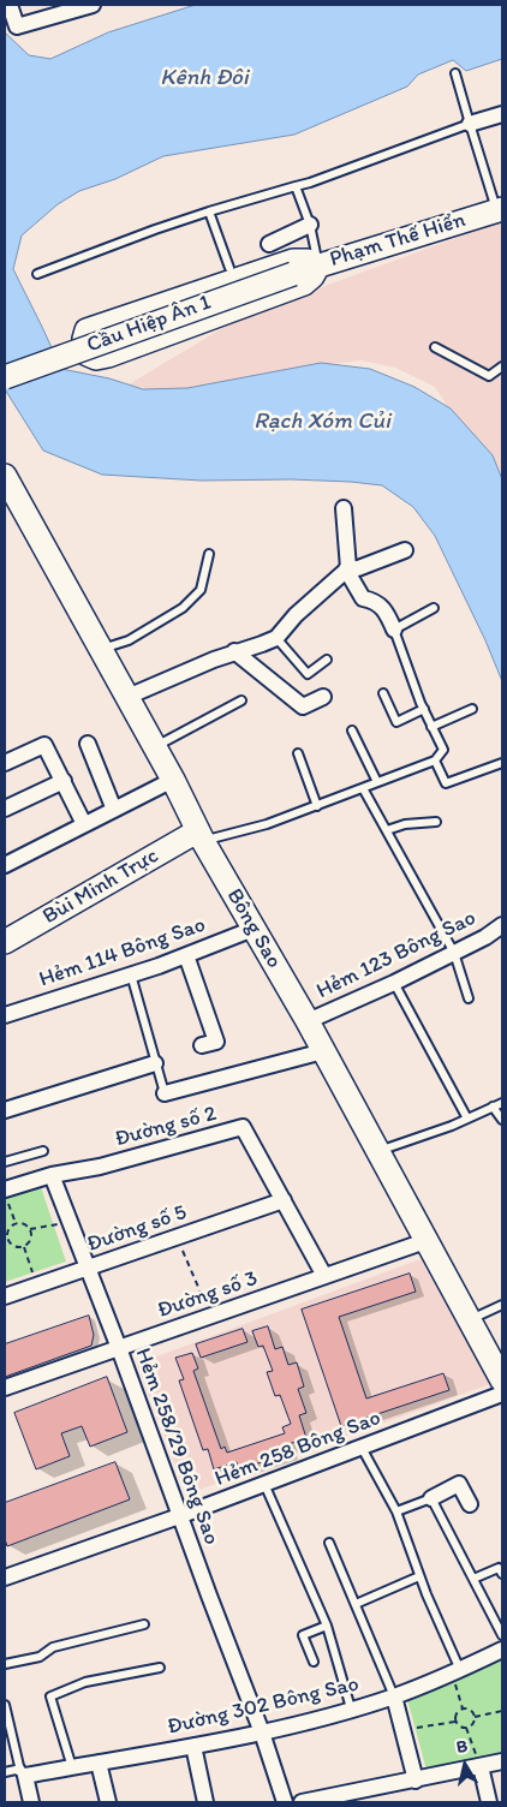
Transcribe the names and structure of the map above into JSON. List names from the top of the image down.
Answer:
{
  "streets": {
    "street": [
      "Phạm Thế Hiển",
      "Cầu Hiệp Ân 1",
      "Bùi Minh Trực",
      "Bông Sao",
      "Hẻm 114 Bông Sao",
      "Hẻm 123 Bông Sao",
      "Đường số 2",
      "Đường số 5",
      "Đường số 3",
      "Hẻm 258/29 Bông Sao",
      "Hẻm 258 Bông Sao",
      "Đường 302 Bông Sao"
    ]
  },
  "crossings": [
    ["Phạm Thế Hiển", "Cầu Hiệp Ân 1"],
    ["Bùi Minh Trực", "Bông Sao"],
    ["Bông Sao", "Hẻm 114 Bông Sao"],
    ["Bông Sao", "Hẻm 123 Bông Sao"],
    ["Bông Sao", "Đường số 3"],
    ["Đường số 2", "Đường số 5"],
    ["Đường số 2", "Đường số 3"],
    ["Đường số 2", "Hẻm 258/29 Bông Sao"],
    ["Đường số 5", "Hẻm 258/29 Bông Sao"],
    ["Đường số 3", "Hẻm 258/29 Bông Sao"],
    ["Hẻm 258/29 Bông Sao", "Hẻm 258 Bông Sao"],
    ["Hẻm 258/29 Bông Sao", "Đường 302 Bông Sao"]
  ],
  "water": ["Kênh Đôi", "Rạch Xóm Củi"],
  "north": "top"
}
